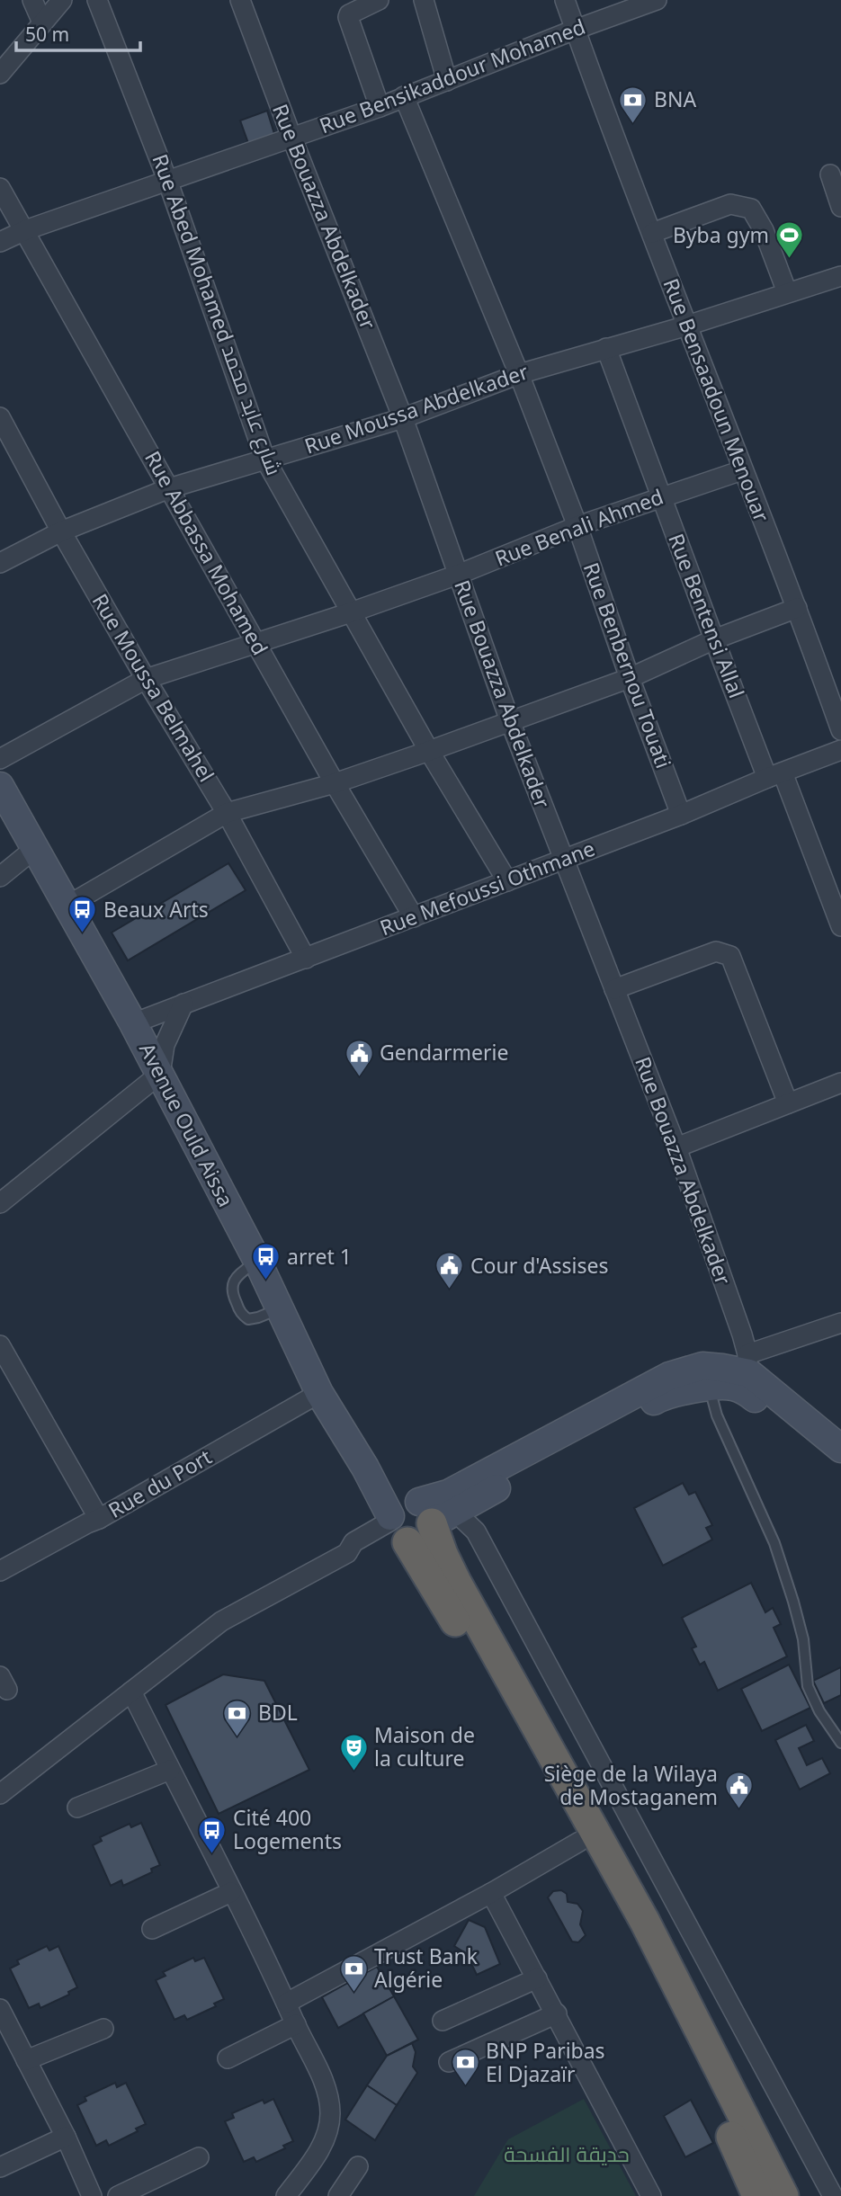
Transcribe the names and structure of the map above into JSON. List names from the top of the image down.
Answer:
{
  "streets": {
    "main road": ["Avenue Ould Aissa"],
    "street": [
      "Rue Bensikaddour Mohamed",
      "Rue Bouazza Abdelkader",
      "Rue Abed Mohamed شارع عابد محمد",
      "Rue Bensaadoun Menouar",
      "Rue Moussa Abdelkader",
      "Rue Benali Ahmed",
      "Rue Abbassa Mohamed",
      "Rue Bentensi Allal",
      "Rue Benbernou Touati",
      "Rue Moussa Belmahel",
      "Rue Mefoussi Othmane",
      "Rue du Port"
    ]
  },
  "crossings": [
    ["Rue Bensikaddour Mohamed", "Rue Bouazza Abdelkader"],
    ["Rue Bensikaddour Mohamed", "Rue Abed Mohamed شارع عابد محمد"],
    ["Rue Bensikaddour Mohamed", "Rue Bensaadoun Menouar"],
    ["Rue Bensikaddour Mohamed", "Rue Abbassa Mohamed"],
    ["Rue Bensikaddour Mohamed", "Rue Benbernou Touati"],
    ["Rue Bouazza Abdelkader", "Rue Moussa Abdelkader"],
    ["Rue Bouazza Abdelkader", "Rue Benali Ahmed"],
    ["Rue Bouazza Abdelkader", "Rue Mefoussi Othmane"],
    ["Rue Abed Mohamed شارع عابد محمد", "Rue Moussa Abdelkader"],
    ["Rue Abed Mohamed شارع عابد محمد", "Rue Benali Ahmed"],
    ["Rue Abed Mohamed شارع عابد محمد", "Rue Mefoussi Othmane"],
    ["Rue Bensaadoun Menouar", "Rue Moussa Abdelkader"],
    ["Rue Bensaadoun Menouar", "Rue Benali Ahmed"],
    ["Rue Moussa Abdelkader", "Rue Abbassa Mohamed"],
    ["Rue Moussa Abdelkader", "Rue Bentensi Allal"],
    ["Rue Moussa Abdelkader", "Rue Benbernou Touati"],
    ["Rue Moussa Abdelkader", "Rue Moussa Belmahel"],
    ["Rue Benali Ahmed", "Rue Abbassa Mohamed"],
    ["Rue Benali Ahmed", "Rue Bentensi Allal"],
    ["Rue Benali Ahmed", "Rue Benbernou Touati"],
    ["Rue Benali Ahmed", "Rue Moussa Belmahel"],
    ["Rue Abbassa Mohamed", "Rue Mefoussi Othmane"],
    ["Rue Bentensi Allal", "Rue Mefoussi Othmane"],
    ["Rue Benbernou Touati", "Rue Mefoussi Othmane"],
    ["Rue Moussa Belmahel", "Rue Mefoussi Othmane"],
    ["Rue Mefoussi Othmane", "Avenue Ould Aissa"],
    ["Avenue Ould Aissa", "Rue du Port"]
  ],
  "parks": ["حديقة الفسحة"],
  "places": {
    "bank": [
      "BNA",
      "BDL",
      "Trust Bank Algérie",
      "BNP Paribas El Djazaïr"
    ],
    "sports": ["Byba gym"],
    "bus stop": ["Beaux Arts", "arret 1", "Cité 400 Logements"],
    "public building": ["Gendarmerie", "Cour d'Assises", "Siège de la Wilaya de Mostaganem"],
    "theatre": ["Maison de la culture"]
  },
  "scale_bar": "50 m"
}
